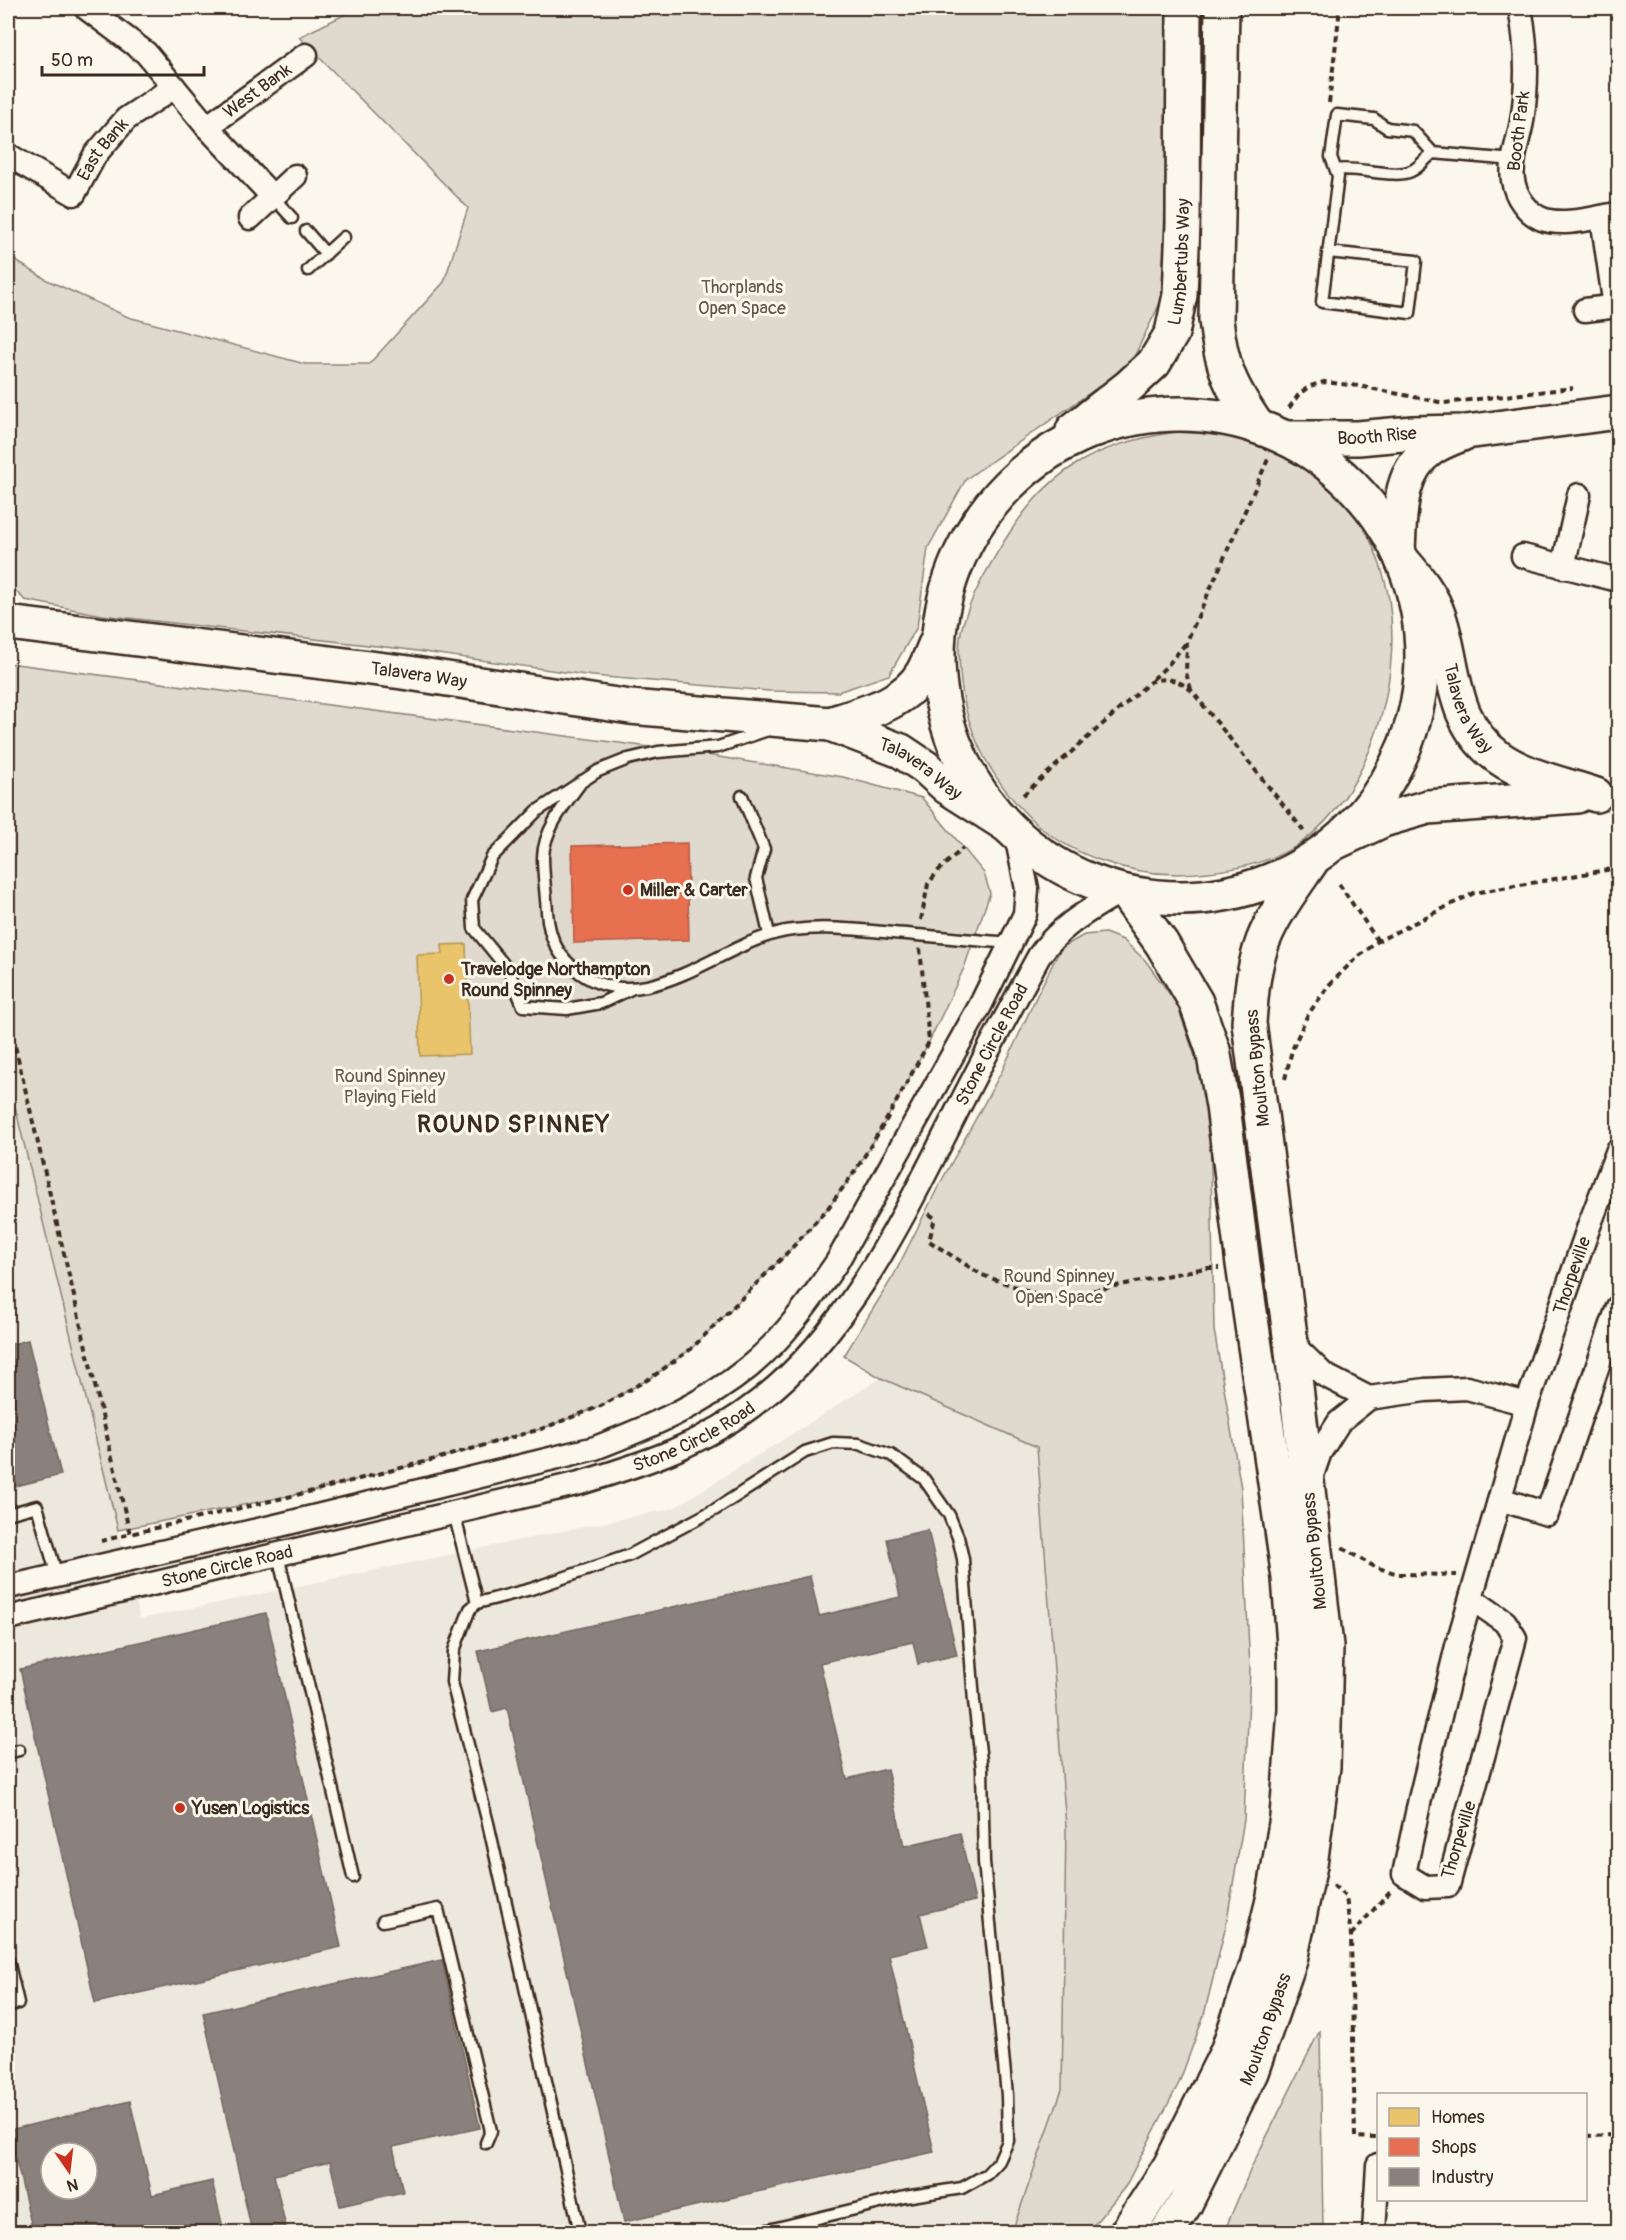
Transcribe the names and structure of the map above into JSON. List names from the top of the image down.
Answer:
{
  "streets": {
    "main road": [
      "Lumbertubs Way",
      "Booth Rise",
      "Talavera Way",
      "Moulton Bypass"
    ],
    "street": [
      "West Bank",
      "Booth Park",
      "East Bank",
      "Stone Circle Road",
      "Thorpeville"
    ]
  },
  "crossings": [
    ["Lumbertubs Way", "Booth Rise"],
    ["Booth Rise", "Talavera Way"],
    ["Talavera Way", "Stone Circle Road"],
    ["Talavera Way", "Moulton Bypass"],
    ["Stone Circle Road", "Moulton Bypass"]
  ],
  "districts": ["ROUND SPINNEY"],
  "parks": ["Thorplands Open Space", "Round Spinney Playing Field", "Round Spinney Open Space"],
  "places": ["Miller & Carter", "Travelodge Northampton Round Spinney", "Yusen Logistics"],
  "legend": ["Homes", "Shops", "Industry"],
  "scale_bar": "50 m",
  "north": "bottom"
}
